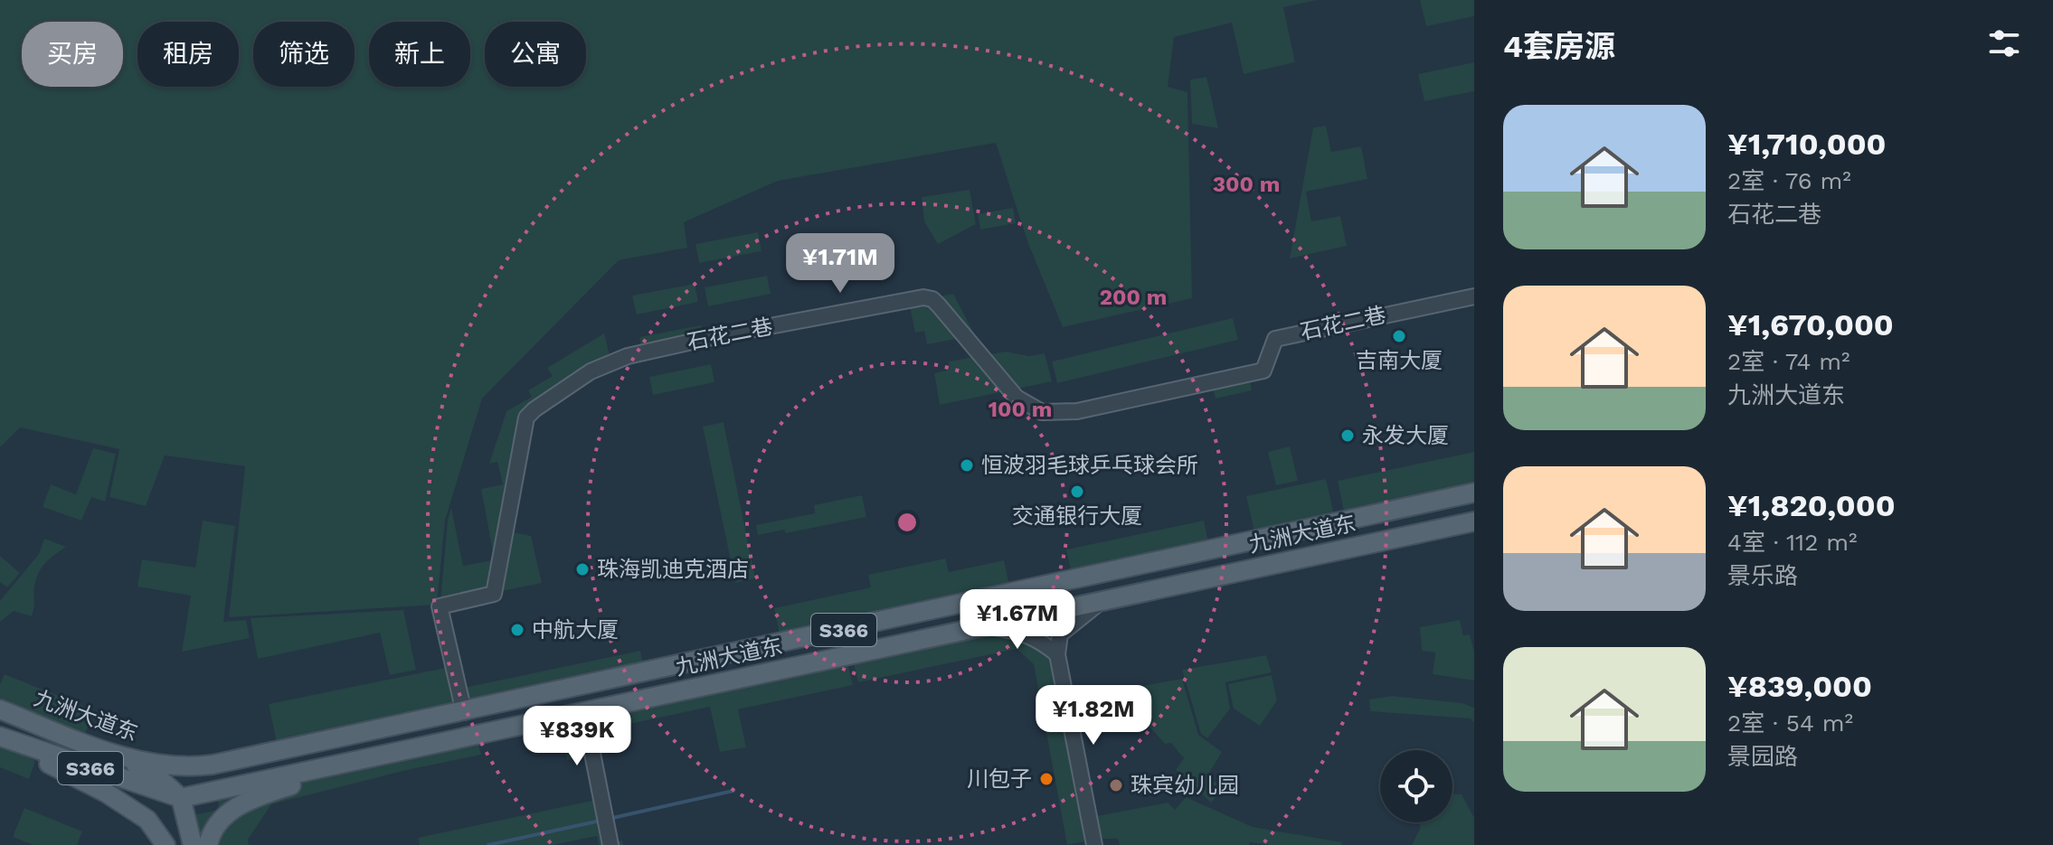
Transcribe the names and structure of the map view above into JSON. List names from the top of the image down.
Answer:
{
  "streets": {
    "main road": ["九洲大道东", "S366"],
    "street": ["石花二巷"]
  },
  "crossings": [
    ["石花二巷", "九洲大道东"],
    ["九洲大道东", "S366"]
  ],
  "places": [
    "吉南大厦",
    "永发大厦",
    "恒波羽毛球乒乓球会所",
    "交通银行大厦",
    "珠海凯迪克酒店",
    "中航大厦",
    "川包子",
    "珠宾幼儿园"
  ],
  "page": {
    "heading": "4套房源",
    "chip": [
      "买房",
      "租房",
      "筛选",
      "新上",
      "公寓"
    ],
    "list": [
      {
        "name": "¥1,710,000",
        "note": "2室 · 76 m² · 石花二巷"
      },
      {
        "name": "¥1,670,000",
        "note": "2室 · 74 m² · 九洲大道东"
      },
      {
        "name": "¥1,820,000",
        "note": "4室 · 112 m² · 景乐路"
      },
      {
        "name": "¥839,000",
        "note": "2室 · 54 m² · 景园路"
      }
    ],
    "price": [
      "¥1.71M",
      "¥1.67M",
      "¥1.82M",
      "¥839K"
    ]
  },
  "rings": ["300 m", "200 m", "100 m"]
}
